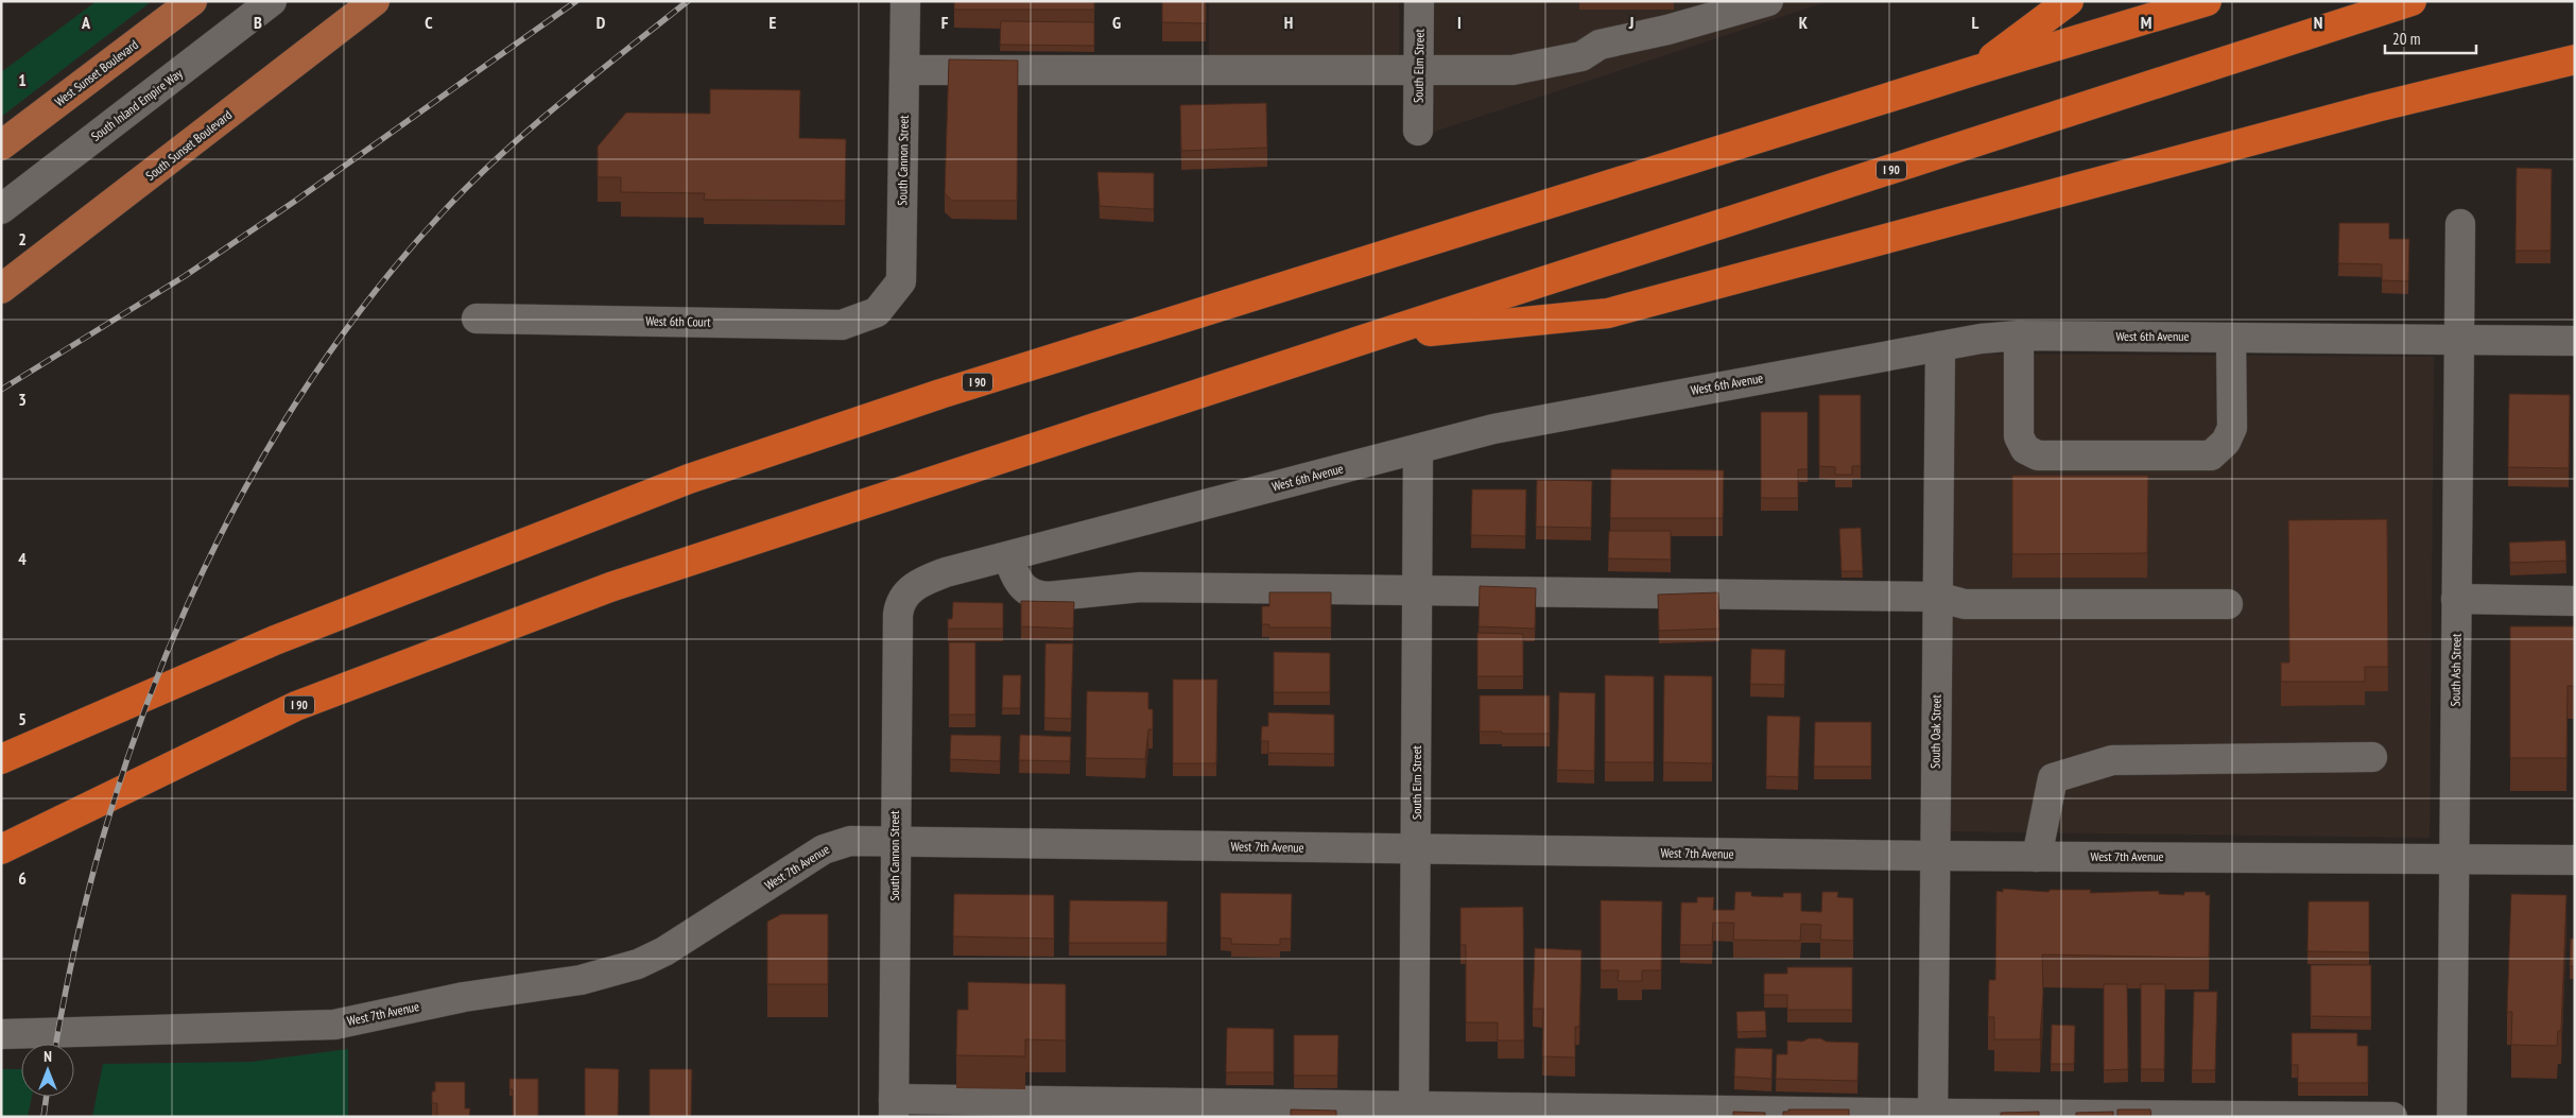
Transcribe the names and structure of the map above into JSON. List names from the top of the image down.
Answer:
{
  "streets": {
    "highway": ["I 90"],
    "main road": ["West Sunset Boulevard", "South Sunset Boulevard"],
    "street": [
      "South Elm Street",
      "South Inland Empire Way",
      "South Cannon Street",
      "West 6th Court",
      "West 6th Avenue",
      "South Ash Street",
      "South Oak Street",
      "West 7th Avenue"
    ]
  },
  "crossings": [
    ["South Elm Street", "West 6th Avenue"],
    ["South Elm Street", "West 7th Avenue"],
    ["South Cannon Street", "West 6th Court"],
    ["South Cannon Street", "West 6th Avenue"],
    ["South Cannon Street", "West 7th Avenue"],
    ["West 6th Avenue", "South Ash Street"],
    ["West 6th Avenue", "South Oak Street"],
    ["South Ash Street", "West 7th Avenue"],
    ["South Oak Street", "West 7th Avenue"]
  ],
  "scale_bar": "20 m",
  "north": "top",
  "grid": {
    "columns": [
      "A",
      "B",
      "C",
      "D",
      "E",
      "F",
      "G",
      "H",
      "I",
      "J",
      "K",
      "L",
      "M",
      "N"
    ],
    "rows": [
      "1",
      "2",
      "3",
      "4",
      "5",
      "6"
    ]
  }
}
